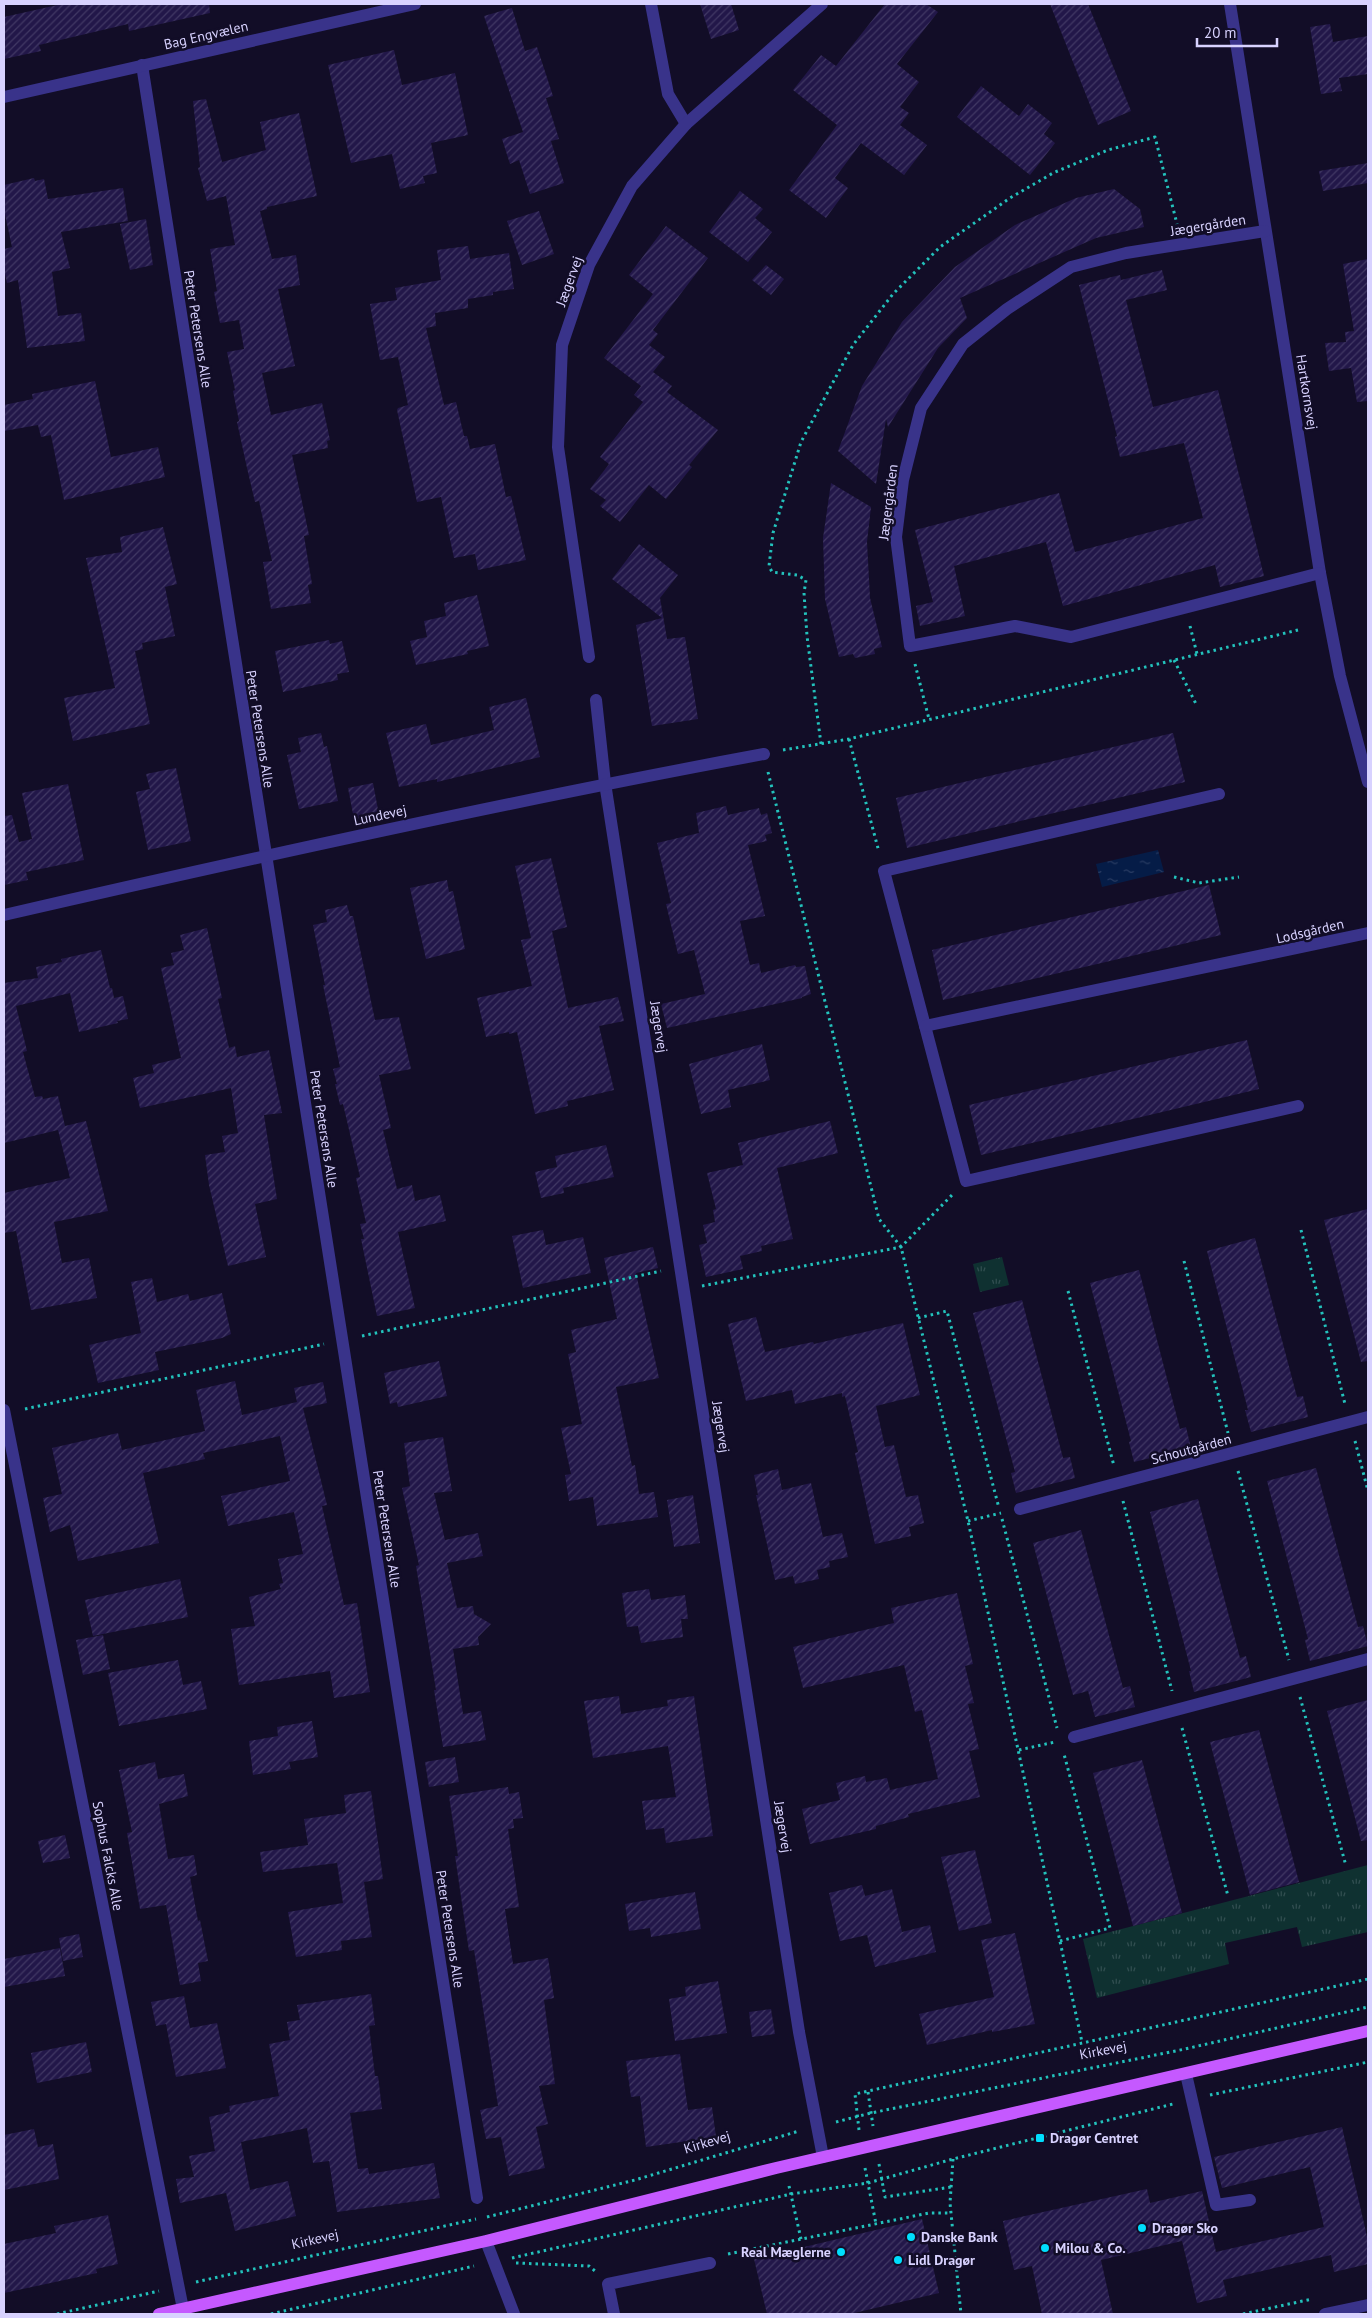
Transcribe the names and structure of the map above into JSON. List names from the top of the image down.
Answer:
{
  "streets": {
    "street": [
      "Bag Engvælen",
      "Jægergården",
      "Jægervej",
      "Peter Petersens Alle",
      "Hartkornsvej",
      "Lundevej",
      "Lodsgården",
      "Schoutgården",
      "Sophus Falcks Alle"
    ],
    "path": ["Kirkevej"]
  },
  "crossings": [
    ["Bag Engvælen", "Peter Petersens Alle"],
    ["Jægergården", "Hartkornsvej"],
    ["Jægervej", "Lundevej"],
    ["Jægervej", "Kirkevej"],
    ["Peter Petersens Alle", "Lundevej"],
    ["Sophus Falcks Alle", "Kirkevej"]
  ],
  "places": {
    "transit": ["Dragør Centret"],
    "other": [
      "Dragør Sko",
      "Danske Bank",
      "Milou & Co.",
      "Real Mæglerne",
      "Lidl Dragør"
    ]
  },
  "scale_bar": "20 m"
}
